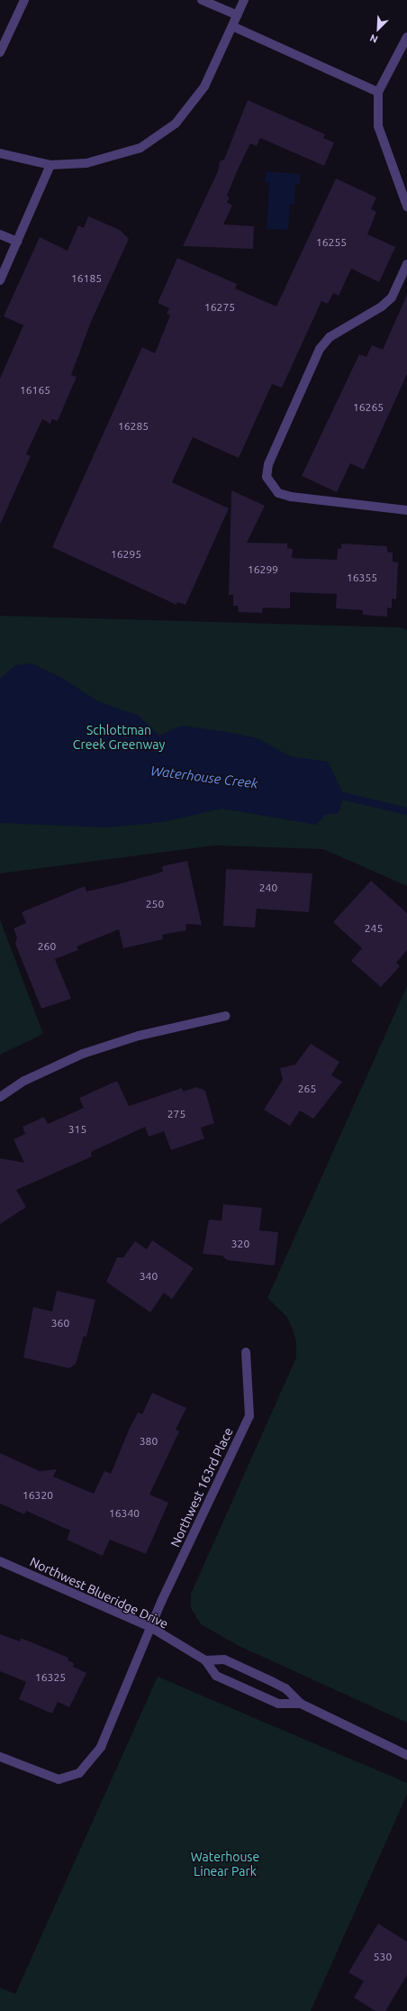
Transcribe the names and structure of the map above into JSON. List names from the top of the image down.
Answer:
{
  "streets": {
    "street": ["Northwest 163rd Place", "Northwest Blueridge Drive"]
  },
  "crossings": [
    ["Northwest 163rd Place", "Northwest Blueridge Drive"]
  ],
  "water": ["Waterhouse Creek"],
  "parks": ["Schlottman Creek Greenway", "Waterhouse Linear Park"],
  "house_numbers": [
    "16255",
    "16185",
    "16275",
    "16165",
    "16265",
    "16285",
    "16295",
    "16299",
    "16355",
    "240",
    "250",
    "245",
    "260",
    "265",
    "275",
    "315",
    "320",
    "340",
    "360",
    "380",
    "16320",
    "16340",
    "16325",
    "530"
  ],
  "north": "bottom left"
}
